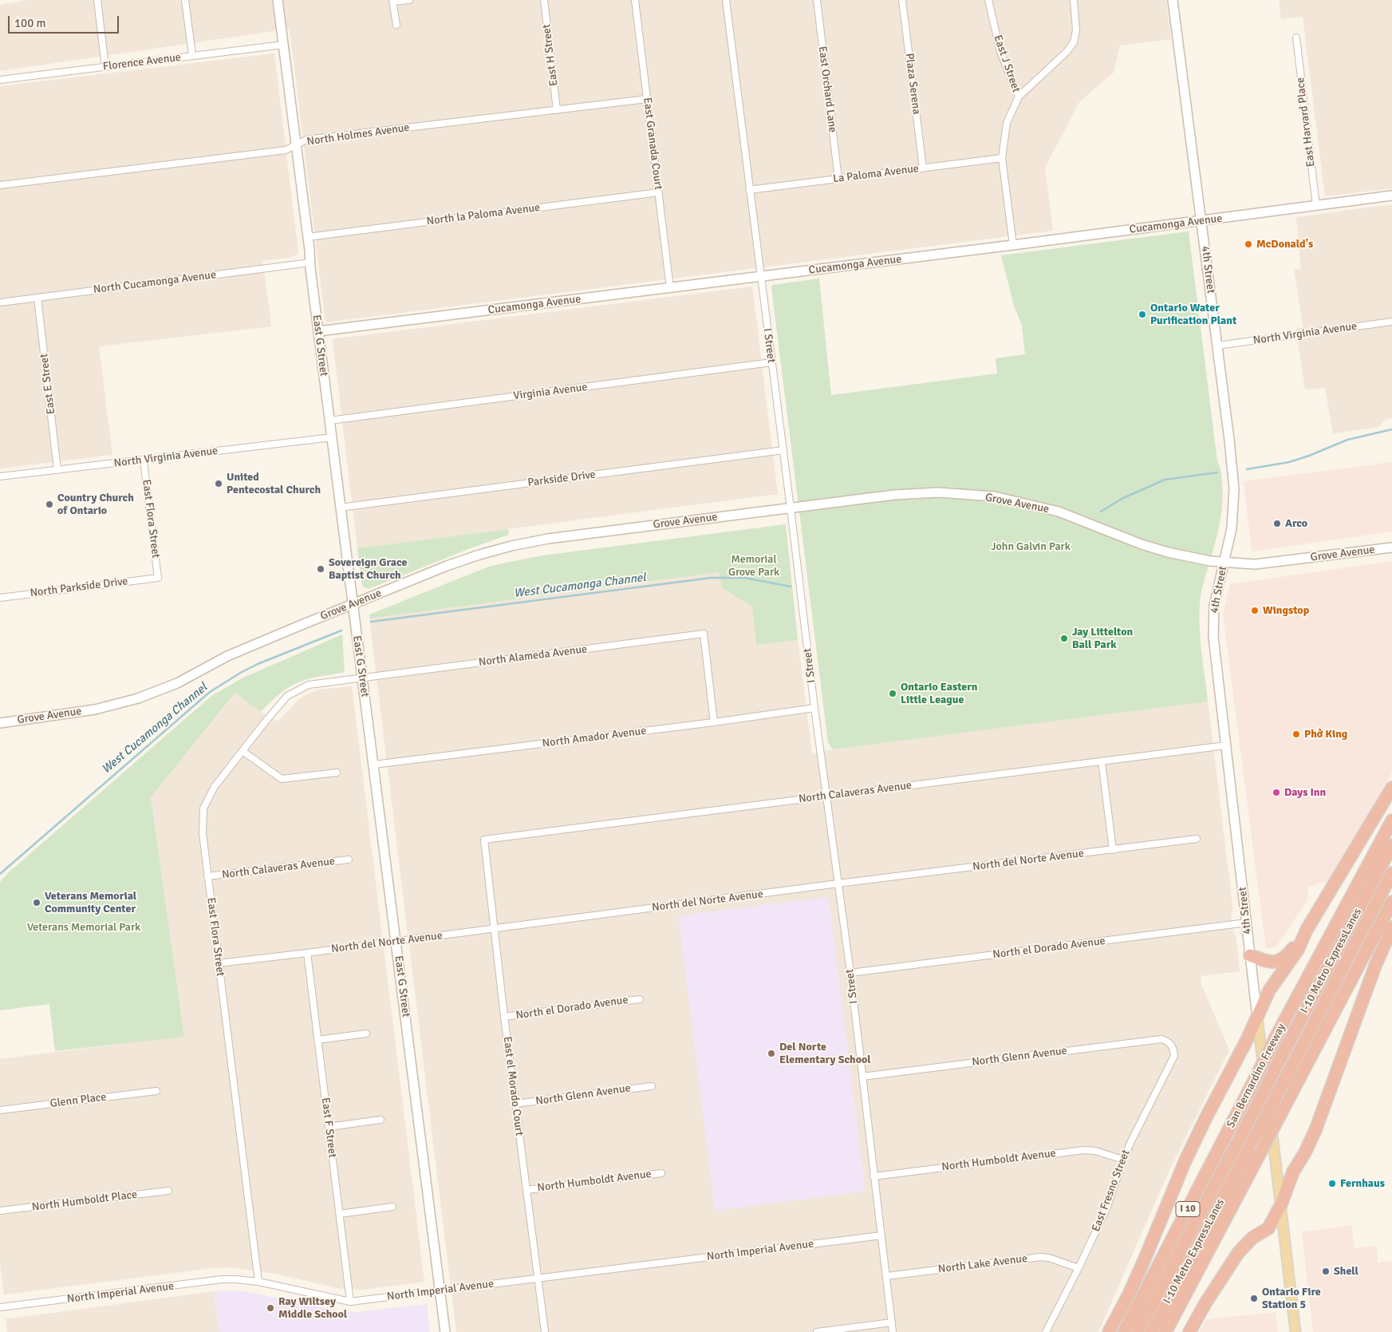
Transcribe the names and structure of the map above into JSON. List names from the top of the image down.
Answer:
{
  "streets": {
    "highway": ["I-10 Metro ExpressLanes", "San Bernardino Freeway", "I 10"],
    "main road": [
      "Cucamonga Avenue",
      "4th Street",
      "East G Street",
      "Grove Avenue"
    ],
    "street": [
      "East H Street",
      "Florence Avenue",
      "East J Street",
      "Plaza Serena",
      "East Orchard Lane",
      "East Harvard Place",
      "North Holmes Avenue",
      "East Granada Court",
      "La Paloma Avenue",
      "North la Paloma Avenue",
      "North Cucamonga Avenue",
      "North Virginia Avenue",
      "I Street",
      "East E Street",
      "Virginia Avenue",
      "Parkside Drive",
      "East Flora Street",
      "North Parkside Drive",
      "North Alameda Avenue",
      "North Amador Avenue",
      "North Calaveras Avenue",
      "North del Norte Avenue",
      "North el Dorado Avenue",
      "North Glenn Avenue",
      "East el Morado Court",
      "Glenn Place",
      "East F Street",
      "North Humboldt Avenue",
      "East Fresno Street",
      "North Humboldt Place",
      "North Imperial Avenue",
      "North Lake Avenue"
    ]
  },
  "crossings": [
    ["East H Street", "North Holmes Avenue"],
    ["Florence Avenue", "East G Street"],
    ["East J Street", "La Paloma Avenue"],
    ["East J Street", "Cucamonga Avenue"],
    ["Plaza Serena", "La Paloma Avenue"],
    ["East Orchard Lane", "La Paloma Avenue"],
    ["East Harvard Place", "Cucamonga Avenue"],
    ["North Holmes Avenue", "East Granada Court"],
    ["North Holmes Avenue", "East G Street"],
    ["East Granada Court", "North la Paloma Avenue"],
    ["East Granada Court", "Cucamonga Avenue"],
    ["La Paloma Avenue", "I Street"],
    ["North la Paloma Avenue", "East G Street"],
    ["Cucamonga Avenue", "4th Street"],
    ["Cucamonga Avenue", "East G Street"],
    ["Cucamonga Avenue", "I Street"],
    ["4th Street", "North Virginia Avenue"],
    ["4th Street", "Grove Avenue"],
    ["4th Street", "North Calaveras Avenue"],
    ["4th Street", "North el Dorado Avenue"],
    ["North Cucamonga Avenue", "East G Street"],
    ["North Cucamonga Avenue", "East E Street"],
    ["North Virginia Avenue", "East G Street"],
    ["North Virginia Avenue", "East E Street"],
    ["North Virginia Avenue", "East Flora Street"],
    ["East G Street", "Virginia Avenue"],
    ["East G Street", "Parkside Drive"],
    ["East G Street", "Grove Avenue"],
    ["East G Street", "East Flora Street"],
    ["East G Street", "North Alameda Avenue"],
    ["East G Street", "North Amador Avenue"],
    ["East G Street", "North del Norte Avenue"],
    ["East G Street", "North Imperial Avenue"],
    ["I Street", "Virginia Avenue"],
    ["I Street", "Parkside Drive"],
    ["I Street", "Grove Avenue"],
    ["I Street", "North Amador Avenue"],
    ["I Street", "North Calaveras Avenue"],
    ["I Street", "North del Norte Avenue"],
    ["I Street", "North el Dorado Avenue"],
    ["I Street", "North Glenn Avenue"],
    ["I Street", "North Humboldt Avenue"],
    ["I Street", "North Imperial Avenue"],
    ["I Street", "North Lake Avenue"],
    ["East Flora Street", "North Parkside Drive"],
    ["East Flora Street", "North Alameda Avenue"],
    ["East Flora Street", "North Calaveras Avenue"],
    ["East Flora Street", "North del Norte Avenue"],
    ["East Flora Street", "North Imperial Avenue"],
    ["North Alameda Avenue", "North Amador Avenue"],
    ["North Calaveras Avenue", "East el Morado Court"],
    ["North del Norte Avenue", "East el Morado Court"],
    ["North del Norte Avenue", "East F Street"],
    ["North el Dorado Avenue", "East el Morado Court"],
    ["North Glenn Avenue", "East el Morado Court"],
    ["North Glenn Avenue", "East Fresno Street"],
    ["East el Morado Court", "North Humboldt Avenue"],
    ["East el Morado Court", "North Imperial Avenue"],
    ["East F Street", "North Imperial Avenue"],
    ["North Humboldt Avenue", "East Fresno Street"],
    ["East Fresno Street", "North Lake Avenue"]
  ],
  "water": ["West Cucamonga Channel"],
  "parks": ["John Galvin Park", "Memorial Grove Park", "Veterans Memorial Park"],
  "places": [
    "McDonald's",
    "Ontario Water Purification Plant",
    "United Pentecostal Church",
    "Country Church of Ontario",
    "Arco",
    "Sovereign Grace Baptist Church",
    "Wingstop",
    "Jay Littelton Ball Park",
    "Ontario Eastern Little League",
    "Phở King",
    "Days Inn",
    "Veterans Memorial Community Center",
    "Del Norte Elementary School",
    "Fernhaus",
    "Shell",
    "Ontario Fire Station 5",
    "Ray Wiltsey Middle School"
  ],
  "scale_bar": "100 m"
}
